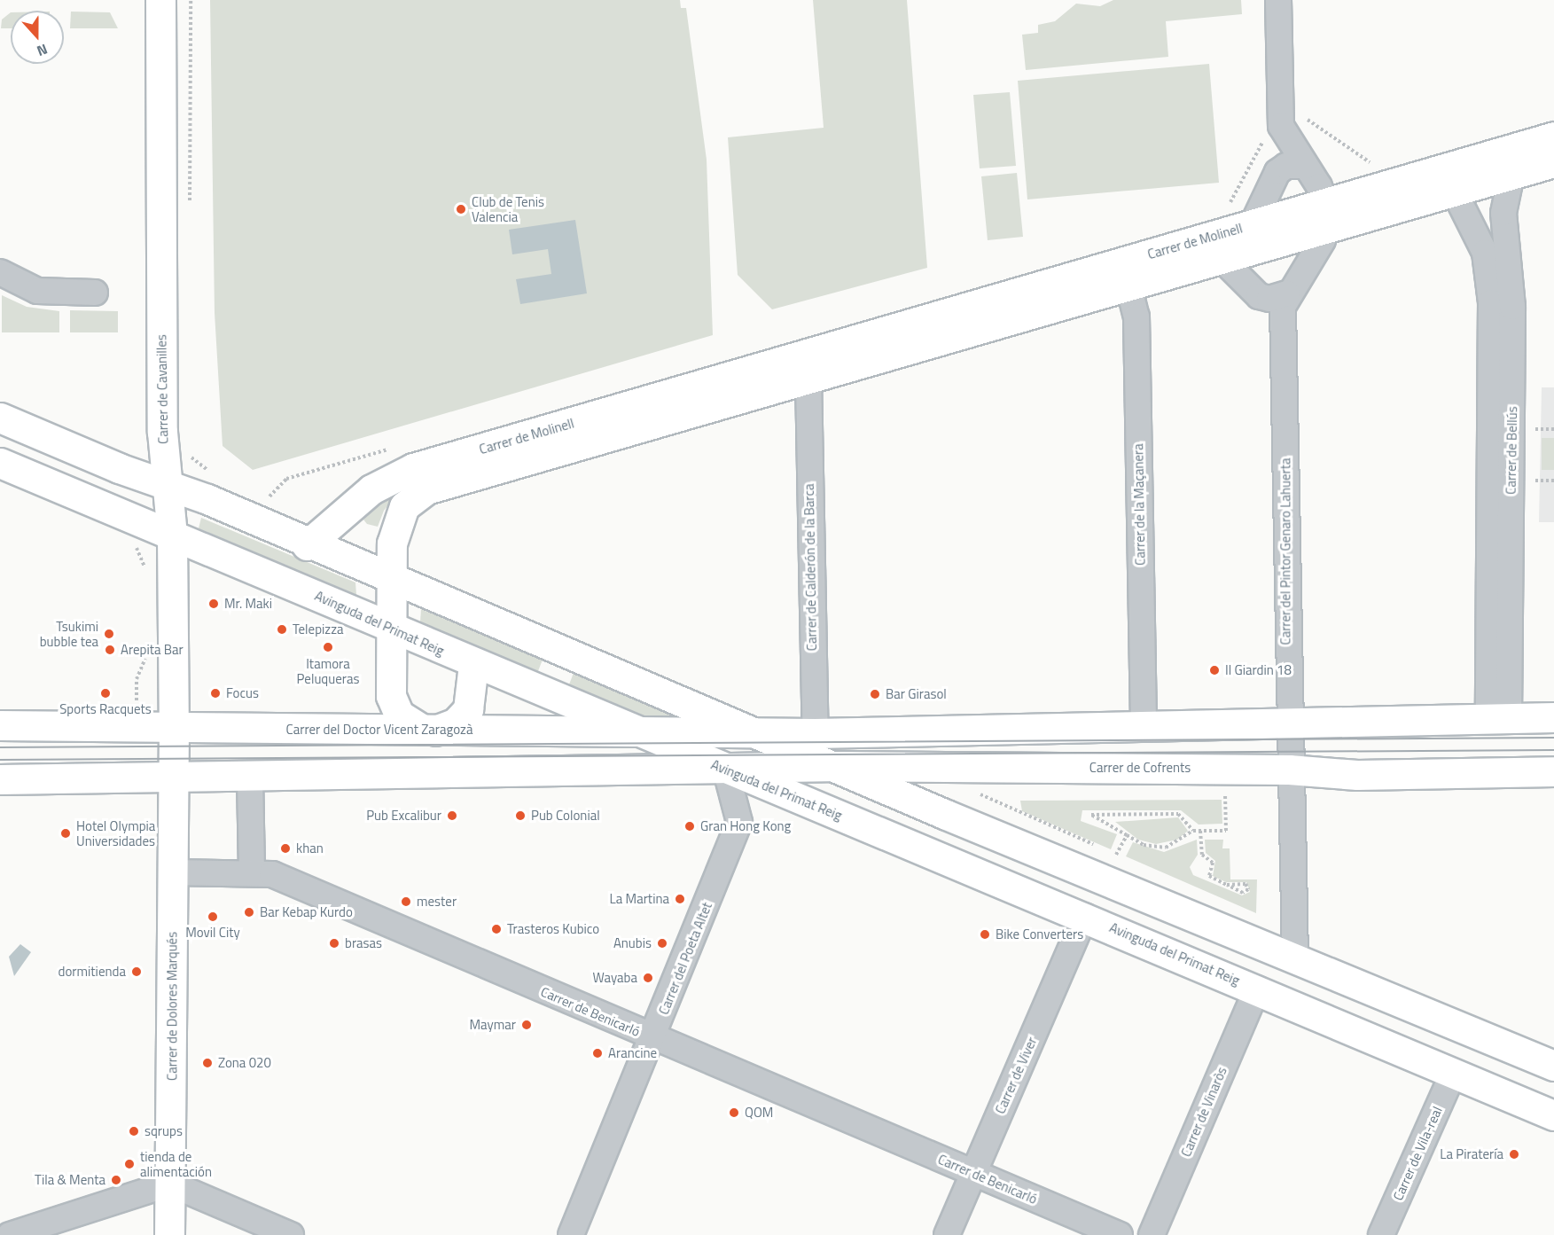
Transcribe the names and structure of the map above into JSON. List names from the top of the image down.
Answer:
{
  "streets": {
    "street": [
      "Carrer de Molinell",
      "Carrer de Cavanilles",
      "Carrer de Bellús",
      "Carrer de la Maçanera",
      "Carrer del Pintor Genaro Lahuerta",
      "Carrer de Calderón de la Barca",
      "Avinguda del Primat Reig",
      "Carrer del Doctor Vicent Zaragozà",
      "Carrer de Cofrents",
      "Carrer del Poeta Altet",
      "Carrer de Dolores Marqués",
      "Carrer de Benicarló",
      "Carrer de Viver",
      "Carrer de Vinaròs",
      "Carrer de Vila-real"
    ]
  },
  "crossings": [
    ["Carrer de Molinell", "Carrer de Bellús"],
    ["Carrer de Molinell", "Carrer de la Maçanera"],
    ["Carrer de Molinell", "Carrer del Pintor Genaro Lahuerta"],
    ["Carrer de Molinell", "Carrer de Calderón de la Barca"],
    ["Carrer de Molinell", "Avinguda del Primat Reig"],
    ["Carrer de Molinell", "Carrer del Doctor Vicent Zaragozà"],
    ["Carrer de Cavanilles", "Avinguda del Primat Reig"],
    ["Carrer de Cavanilles", "Carrer del Doctor Vicent Zaragozà"],
    ["Carrer de Cavanilles", "Carrer de Dolores Marqués"],
    ["Carrer de Bellús", "Carrer de Cofrents"],
    ["Carrer de la Maçanera", "Carrer de Cofrents"],
    ["Carrer del Pintor Genaro Lahuerta", "Carrer de Cofrents"],
    ["Carrer de Calderón de la Barca", "Carrer de Cofrents"],
    ["Avinguda del Primat Reig", "Carrer del Doctor Vicent Zaragozà"],
    ["Avinguda del Primat Reig", "Carrer de Cofrents"],
    ["Avinguda del Primat Reig", "Carrer del Poeta Altet"],
    ["Avinguda del Primat Reig", "Carrer de Viver"],
    ["Avinguda del Primat Reig", "Carrer de Vinaròs"],
    ["Avinguda del Primat Reig", "Carrer de Vila-real"],
    ["Carrer de Cofrents", "Carrer del Poeta Altet"],
    ["Carrer del Poeta Altet", "Carrer de Benicarló"],
    ["Carrer de Dolores Marqués", "Carrer de Benicarló"],
    ["Carrer de Benicarló", "Carrer de Viver"]
  ],
  "places": [
    "Club de Tenis Valencia",
    "Mr. Maki",
    "Telepizza",
    "Tsukimi bubble tea",
    "Itamora Peluqueras",
    "Arepita Bar",
    "Il Giardin 18",
    "Sports Racquets",
    "Focus",
    "Bar Girasol",
    "Pub Excalibur",
    "Pub Colonial",
    "Gran Hong Kong",
    "Hotel Olympia Universidades",
    "khan",
    "La Martina",
    "mester",
    "Bar Kebap Kurdo",
    "Movil City",
    "Trasteros Kubico",
    "Bike Converters",
    "brasas",
    "Anubis",
    "dormitienda",
    "Wayaba",
    "Maymar",
    "Arancine",
    "Zona 020",
    "QOM",
    "sqrups",
    "La Piratería",
    "tienda de alimentación",
    "Tila & Menta"
  ],
  "north": "bottom"
}
